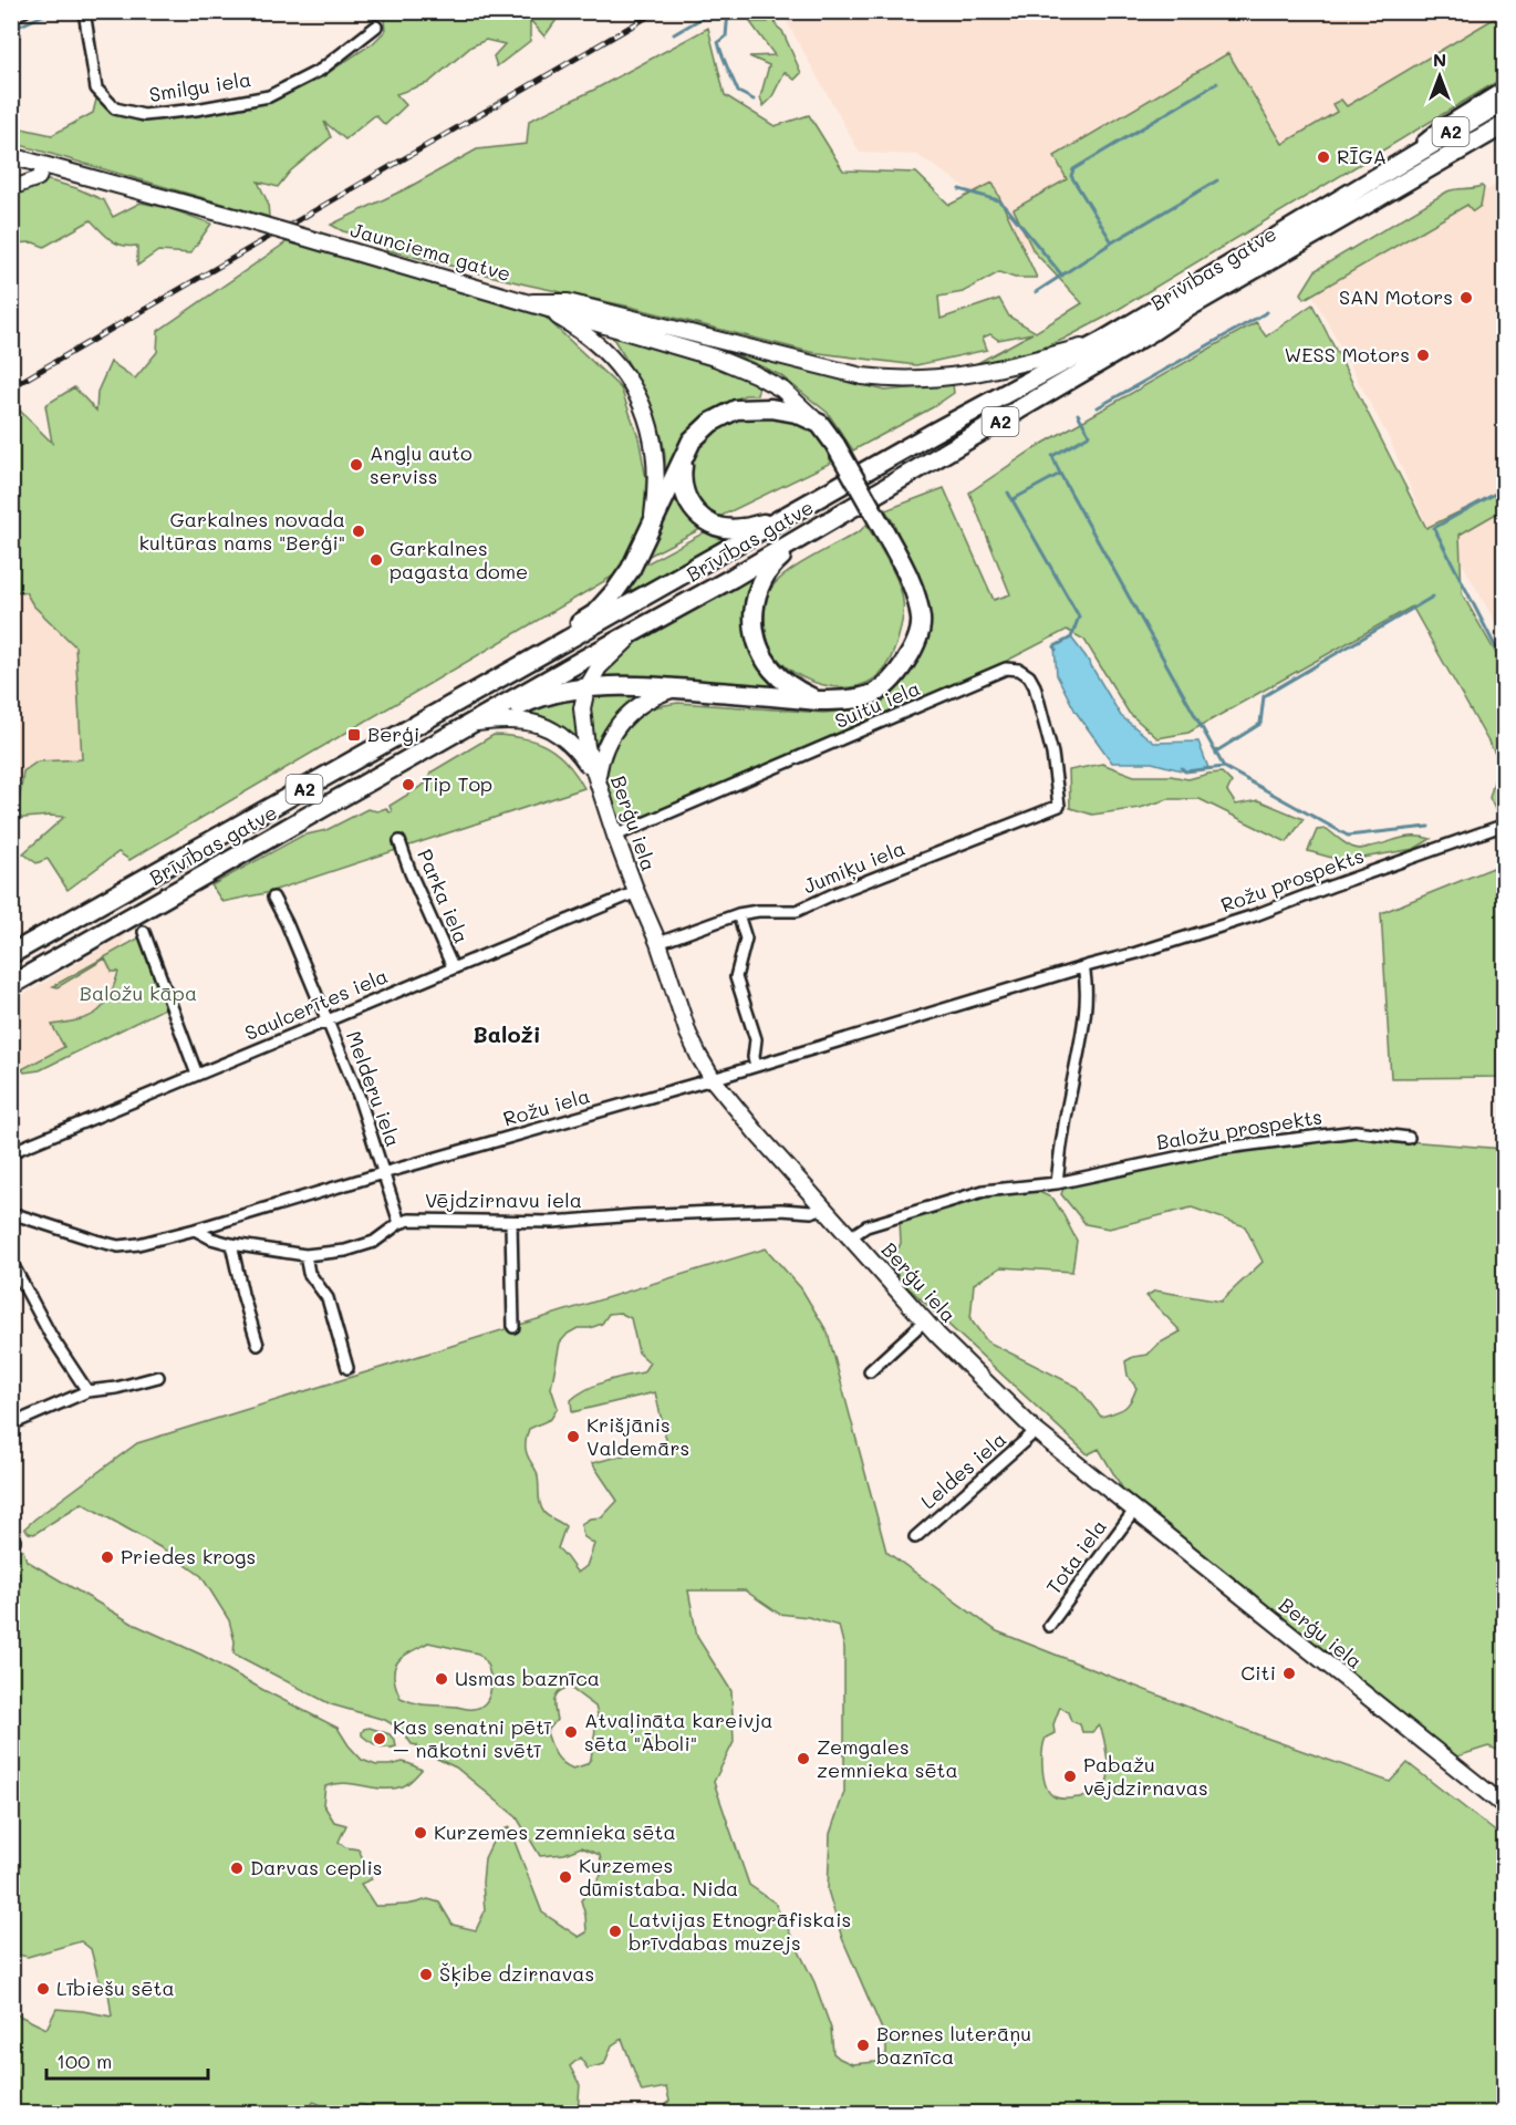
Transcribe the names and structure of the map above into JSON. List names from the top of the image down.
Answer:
{
  "streets": {
    "highway": ["A2", "Brīvības gatve"],
    "main road": ["Jaunciema gatve", "Berģu iela"],
    "street": [
      "Smilgu iela",
      "Suitu iela",
      "Jumiķu iela",
      "Rožu prospekts",
      "Parka iela",
      "Saulcerītes iela",
      "Melderu iela",
      "Rožu iela",
      "Baložu prospekts",
      "Vējdzirnavu iela",
      "Leldes iela",
      "Tota iela"
    ]
  },
  "crossings": [
    ["Brīvības gatve", "Berģu iela"],
    ["Suitu iela", "Berģu iela"],
    ["Suitu iela", "Jumiķu iela"],
    ["Berģu iela", "Jumiķu iela"],
    ["Berģu iela", "Saulcerītes iela"],
    ["Berģu iela", "Rožu iela"],
    ["Berģu iela", "Vējdzirnavu iela"],
    ["Berģu iela", "Leldes iela"],
    ["Berģu iela", "Tota iela"],
    ["Rožu prospekts", "Rožu iela"],
    ["Parka iela", "Saulcerītes iela"],
    ["Saulcerītes iela", "Melderu iela"],
    ["Melderu iela", "Rožu iela"],
    ["Melderu iela", "Vējdzirnavu iela"],
    ["Rožu iela", "Vējdzirnavu iela"]
  ],
  "districts": ["Baloži"],
  "parks": ["Baložu kāpa"],
  "places": {
    "other": [
      "RĪGA",
      "SAN Motors",
      "WESS Motors",
      "Angļu auto serviss",
      "Garkalnes novada kultūras nams \"Berģi\"",
      "Garkalnes pagasta dome",
      "Tip Top",
      "Krišjānis Valdemārs",
      "Priedes krogs",
      "Citi",
      "Usmas baznīca",
      "Atvaļināta kareivja sēta \"Āboli\"",
      "Kas senatni pētī – nākotni svētī",
      "Zemgales zemnieka sēta",
      "Pabažu vējdzirnavas",
      "Kurzemes zemnieka sēta",
      "Darvas ceplis",
      "Kurzemes dūmistaba. Nida",
      "Latvijas Etnogrāfiskais brīvdabas muzejs",
      "Šķibe dzirnavas",
      "Lībiešu sēta",
      "Bornes luterāņu baznīca"
    ],
    "transit": ["Berģi"]
  },
  "scale_bar": "100 m",
  "north": "top"
}
